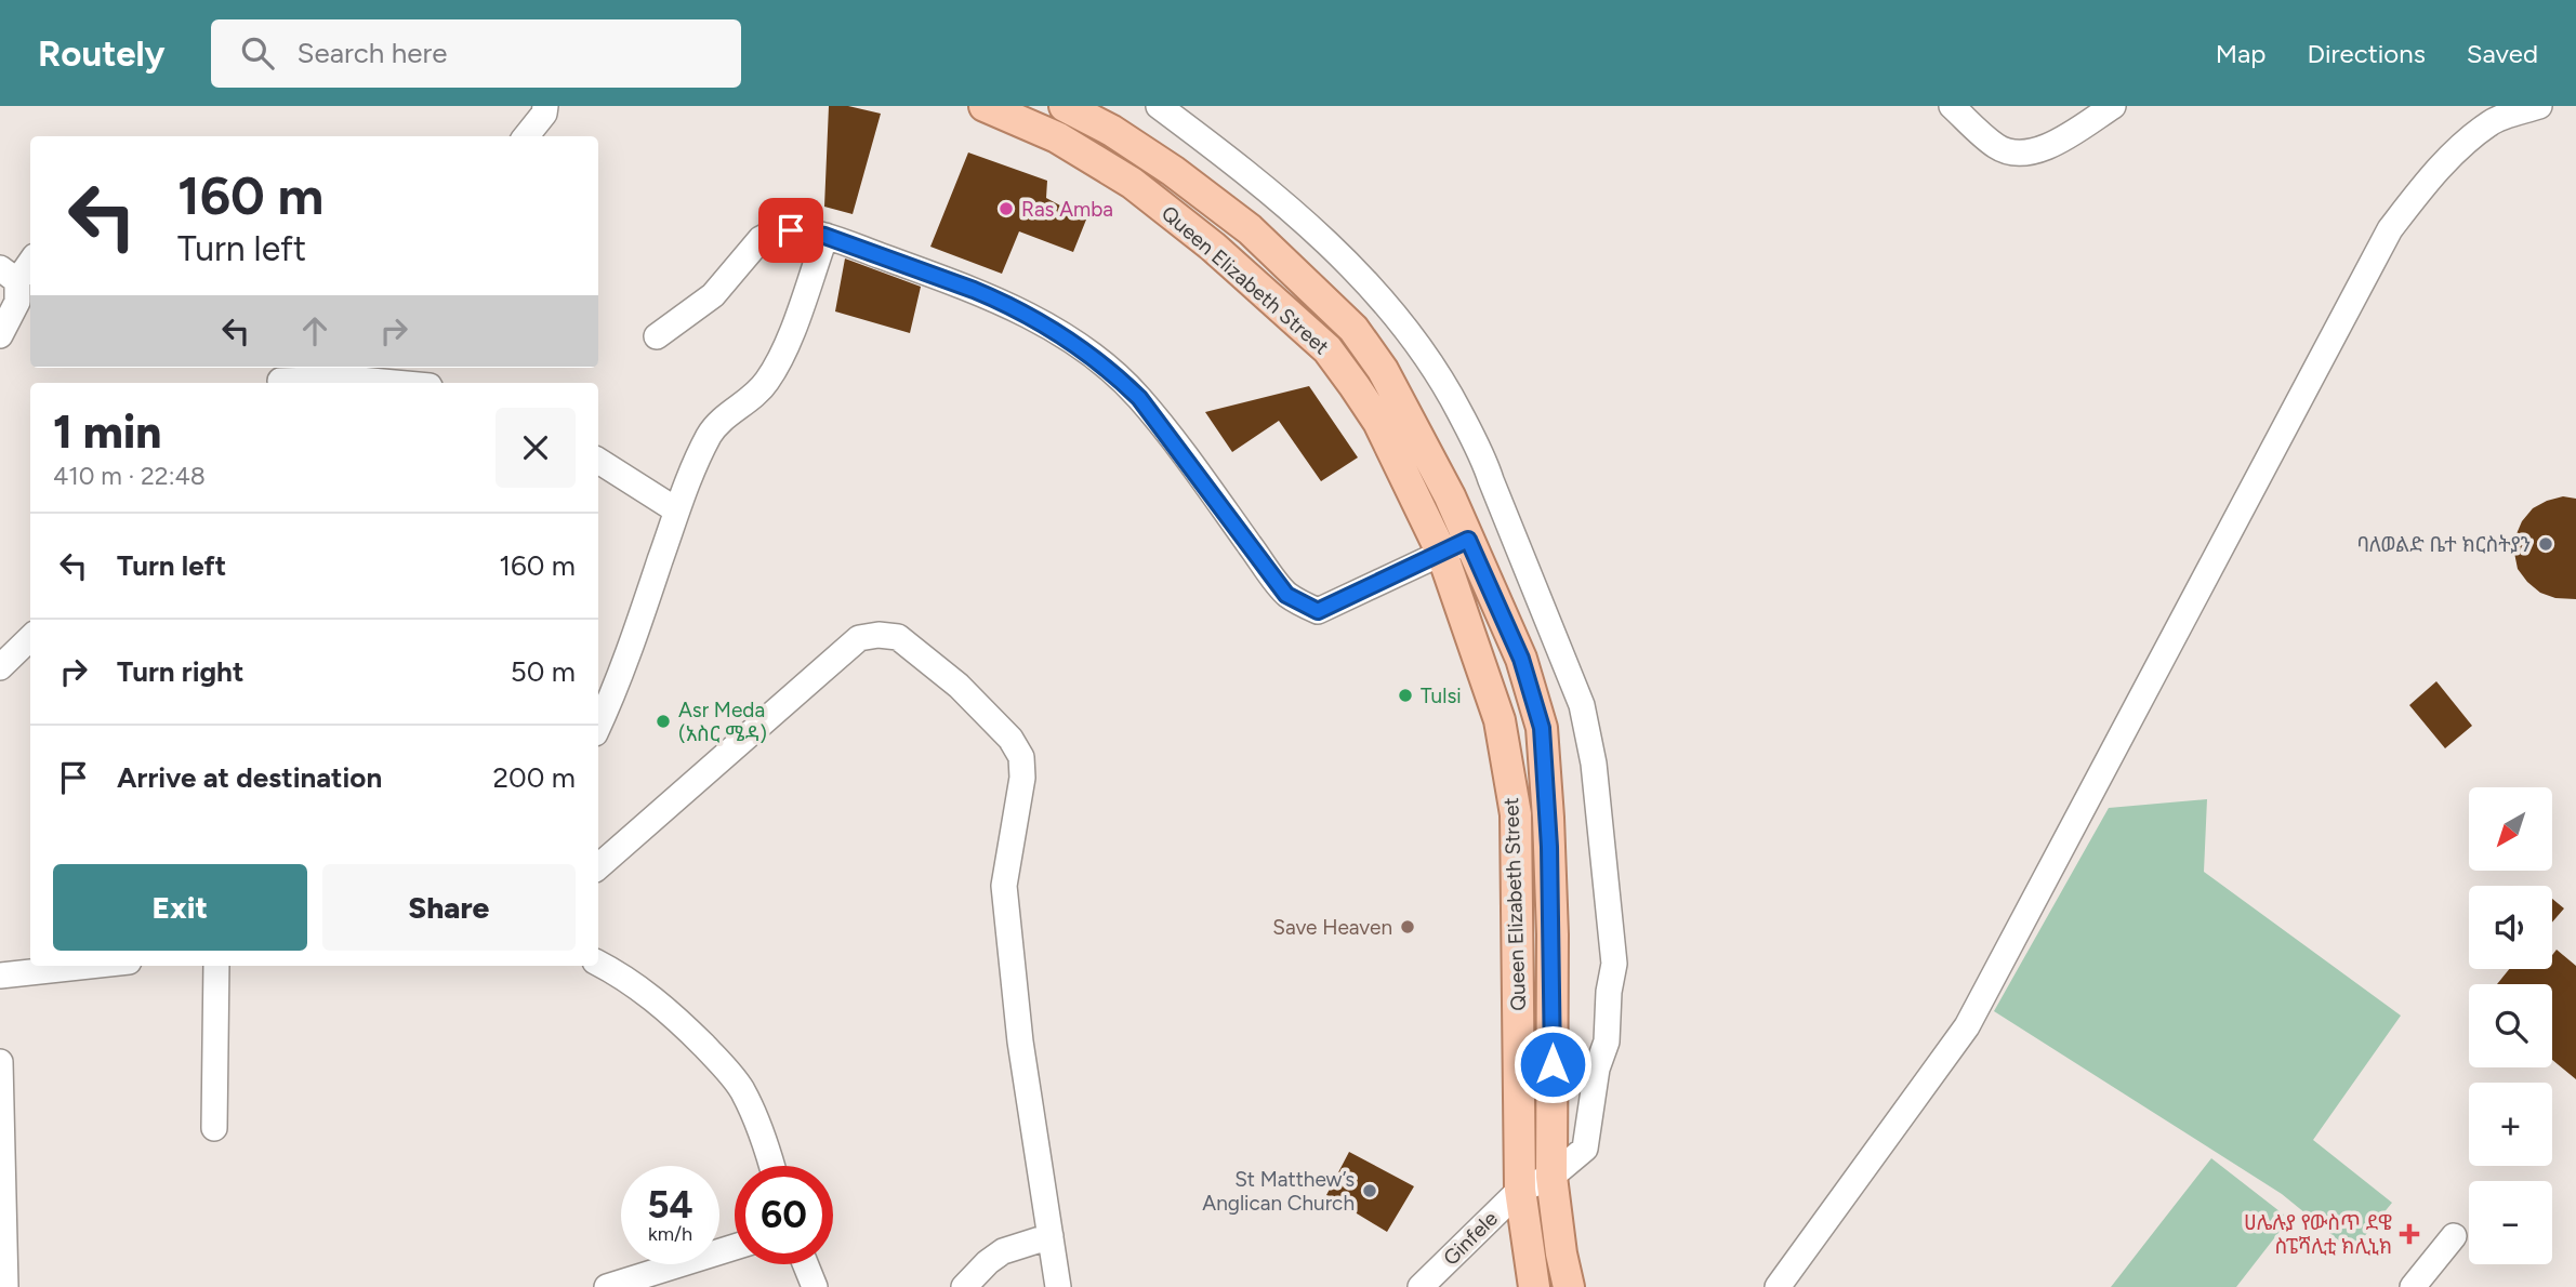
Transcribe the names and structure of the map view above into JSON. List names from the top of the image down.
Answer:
{
  "streets": {
    "main road": ["Queen Elizabeth Street"],
    "street": ["Ginfele"]
  },
  "crossings": [
    ["Queen Elizabeth Street", "Ginfele"]
  ],
  "places": {
    "other": [
      "Ras Amba",
      "ባለወልድ ቤተ ክርስትያን",
      "Tulsi",
      "Asr Meda (አስር ሜዳ)",
      "Save Heaven",
      "St Matthew’s Anglican Church"
    ],
    "health": ["ሀሌሉያ የውስጥ ደዌ ስፔሻሊቲ ክሊኒክ"]
  },
  "north": "bottom left",
  "page": {
    "header": "Routely",
    "search": "Search here",
    "nav": ["Map", "Directions", "Saved"],
    "turn": ["160 m", "Turn left"],
    "heading": ["1 min", "410 m · 22:48"],
    "list": [
      {
        "name": "Turn left",
        "value": "160 m"
      },
      {
        "name": "Turn right",
        "value": "50 m"
      },
      {
        "name": "Arrive at destination",
        "value": "200 m"
      }
    ],
    "map_buttons": ["+", "−"],
    "buttons": ["Exit", "Share"],
    "speed": "54 km/h",
    "limit": "60"
  }
}
